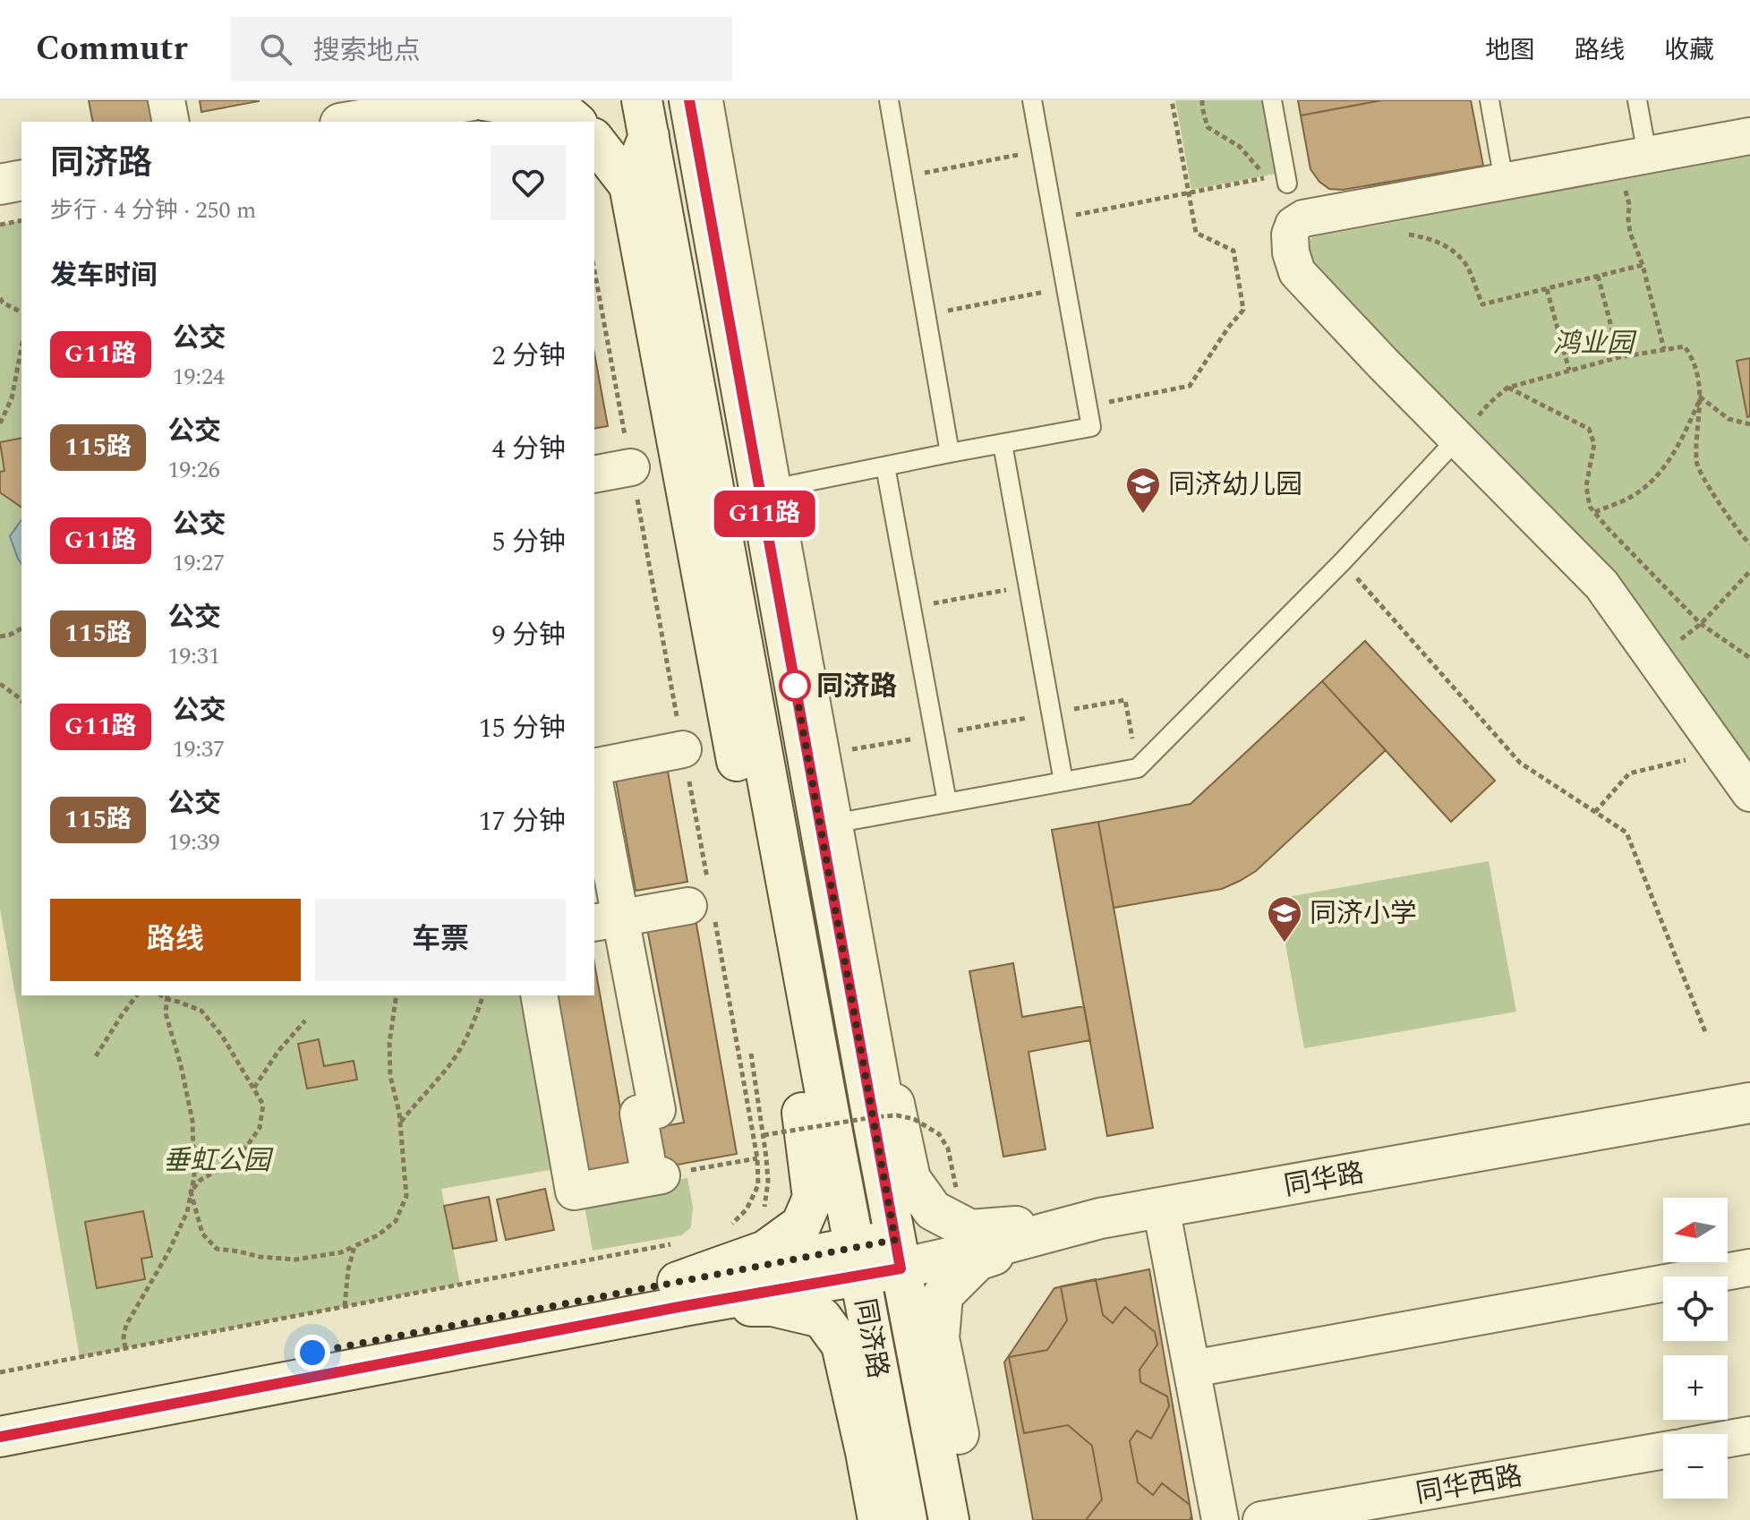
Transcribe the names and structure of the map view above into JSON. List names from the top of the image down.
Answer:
{
  "streets": {
    "main road": ["同华路", "同济路"],
    "street": ["同华西路"]
  },
  "crossings": [
    ["同华路", "同济路"]
  ],
  "parks": ["鸿业园", "垂虹公园"],
  "places": {
    "school or university": ["同济幼儿园", "同济小学"],
    "other": ["同济路"]
  },
  "lines": ["bus line G11路"],
  "north": "left",
  "page": {
    "header": "Commutr",
    "search": "搜索地点",
    "nav": ["地图", "路线", "收藏"],
    "on_map": "G11路",
    "heading": [
      ["同济路", "步行 · 4 分钟 · 250 m"],
      "发车时间"
    ],
    "list": [
      {
        "mark": "G11路",
        "name": "公交",
        "note": "19:24",
        "value": "2 分钟"
      },
      {
        "mark": "115路",
        "name": "公交",
        "note": "19:26",
        "value": "4 分钟"
      },
      {
        "mark": "G11路",
        "name": "公交",
        "note": "19:27",
        "value": "5 分钟"
      },
      {
        "mark": "115路",
        "name": "公交",
        "note": "19:31",
        "value": "9 分钟"
      },
      {
        "mark": "G11路",
        "name": "公交",
        "note": "19:37",
        "value": "15 分钟"
      },
      {
        "mark": "115路",
        "name": "公交",
        "note": "19:39",
        "value": "17 分钟"
      }
    ],
    "buttons": ["路线", "车票"],
    "map_buttons": ["+", "−"]
  }
}
